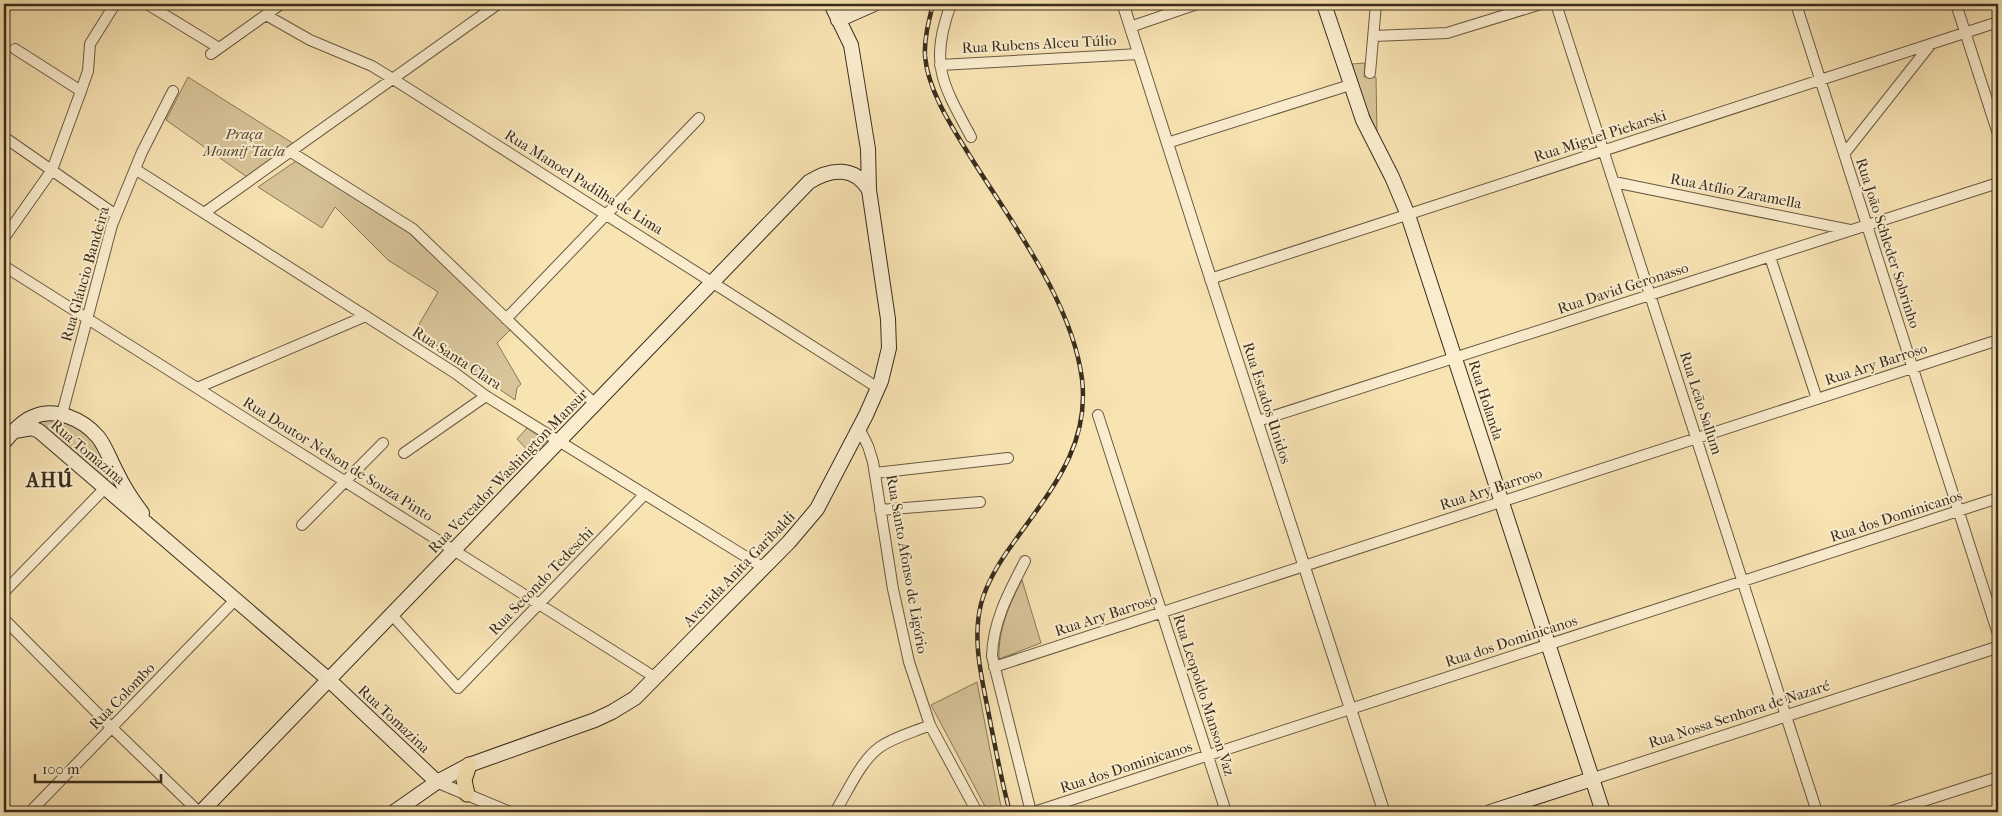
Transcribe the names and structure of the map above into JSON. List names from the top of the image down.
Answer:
{
  "streets": {
    "main road": [
      "Rua Holanda",
      "Rua Tomazina",
      "Rua Vereador Washington Mansur",
      "Avenida Anita Garibaldi",
      "Rua Nossa Senhora de Nazaré"
    ],
    "street": [
      "Rua Rubens Alceu Túlio",
      "Rua Miguel Piekarski",
      "Rua Manoel Padilha de Lima",
      "Rua Atílio Zaramella",
      "Rua João Schleder Sobrinho",
      "Rua Gláucio Bandeira",
      "Rua David Geronasso",
      "Rua Santa Clara",
      "Rua Ary Barroso",
      "Rua Estados Unidos",
      "Rua Leão Sallum",
      "Rua Doutor Nelson de Souza Pinto",
      "Rua dos Dominicanos",
      "Rua Santo Afonso de Ligório",
      "Rua Secondo Tedeschi",
      "Rua Leopoldo Manson Vaz",
      "Rua Colombo"
    ]
  },
  "crossings": [
    ["Rua Rubens Alceu Túlio", "Rua Estados Unidos"],
    ["Rua Miguel Piekarski", "Rua João Schleder Sobrinho"],
    ["Rua Miguel Piekarski", "Rua Holanda"],
    ["Rua Miguel Piekarski", "Rua Estados Unidos"],
    ["Rua Miguel Piekarski", "Rua Leão Sallum"],
    ["Rua Manoel Padilha de Lima", "Rua Vereador Washington Mansur"],
    ["Rua Manoel Padilha de Lima", "Avenida Anita Garibaldi"],
    ["Rua Atílio Zaramella", "Rua David Geronasso"],
    ["Rua Atílio Zaramella", "Rua Leão Sallum"],
    ["Rua João Schleder Sobrinho", "Rua David Geronasso"],
    ["Rua João Schleder Sobrinho", "Rua Ary Barroso"],
    ["Rua João Schleder Sobrinho", "Rua dos Dominicanos"],
    ["Rua Gláucio Bandeira", "Rua Santa Clara"],
    ["Rua Gláucio Bandeira", "Rua Tomazina"],
    ["Rua Gláucio Bandeira", "Rua Doutor Nelson de Souza Pinto"],
    ["Rua David Geronasso", "Rua Holanda"],
    ["Rua David Geronasso", "Rua Estados Unidos"],
    ["Rua David Geronasso", "Rua Leão Sallum"],
    ["Rua Santa Clara", "Rua Vereador Washington Mansur"],
    ["Rua Santa Clara", "Avenida Anita Garibaldi"],
    ["Rua Santa Clara", "Rua Secondo Tedeschi"],
    ["Rua Ary Barroso", "Rua Holanda"],
    ["Rua Ary Barroso", "Rua Estados Unidos"],
    ["Rua Ary Barroso", "Rua Leão Sallum"],
    ["Rua Ary Barroso", "Rua Leopoldo Manson Vaz"],
    ["Rua Holanda", "Rua dos Dominicanos"],
    ["Rua Holanda", "Rua Nossa Senhora de Nazaré"],
    ["Rua Estados Unidos", "Rua dos Dominicanos"],
    ["Rua Leão Sallum", "Rua dos Dominicanos"],
    ["Rua Leão Sallum", "Rua Nossa Senhora de Nazaré"],
    ["Rua Tomazina", "Rua Vereador Washington Mansur"],
    ["Rua Tomazina", "Avenida Anita Garibaldi"],
    ["Rua Tomazina", "Rua Colombo"],
    ["Rua Doutor Nelson de Souza Pinto", "Rua Vereador Washington Mansur"],
    ["Rua Doutor Nelson de Souza Pinto", "Avenida Anita Garibaldi"],
    ["Rua Doutor Nelson de Souza Pinto", "Rua Secondo Tedeschi"],
    ["Rua Vereador Washington Mansur", "Avenida Anita Garibaldi"],
    ["Rua Vereador Washington Mansur", "Rua Secondo Tedeschi"],
    ["Rua dos Dominicanos", "Rua Leopoldo Manson Vaz"],
    ["Rua Santo Afonso de Ligório", "Avenida Anita Garibaldi"]
  ],
  "districts": ["AHÚ"],
  "parks": ["Praça Mounif Tacla"],
  "scale_bar": "100 m"
}
